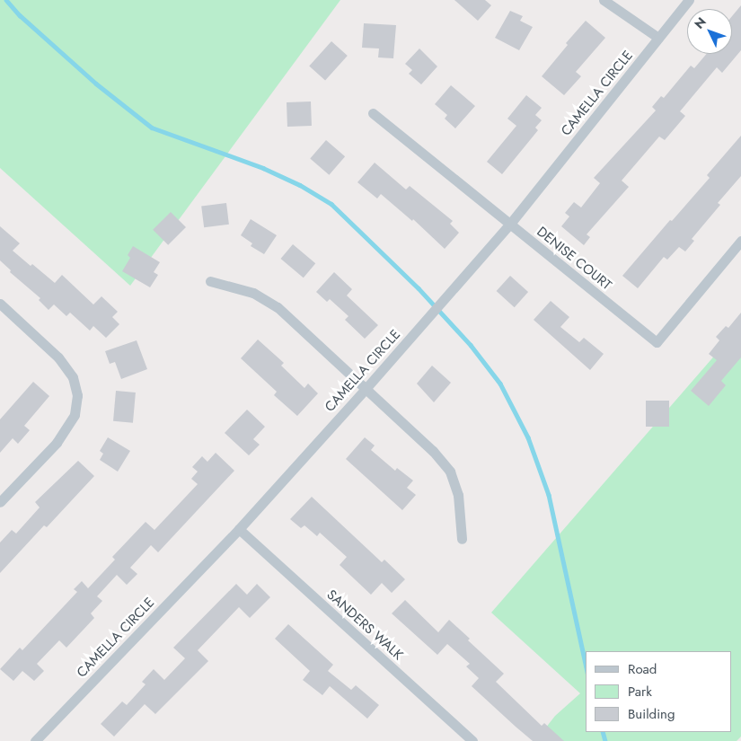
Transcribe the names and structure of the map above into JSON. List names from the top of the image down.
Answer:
{
  "streets": {
    "street": ["CAMELLA CIRCLE", "DENISE COURT", "SANDERS WALK"]
  },
  "crossings": [
    ["CAMELLA CIRCLE", "DENISE COURT"],
    ["CAMELLA CIRCLE", "SANDERS WALK"]
  ],
  "legend": ["Road", "Park", "Building"],
  "north": "top left"
}
